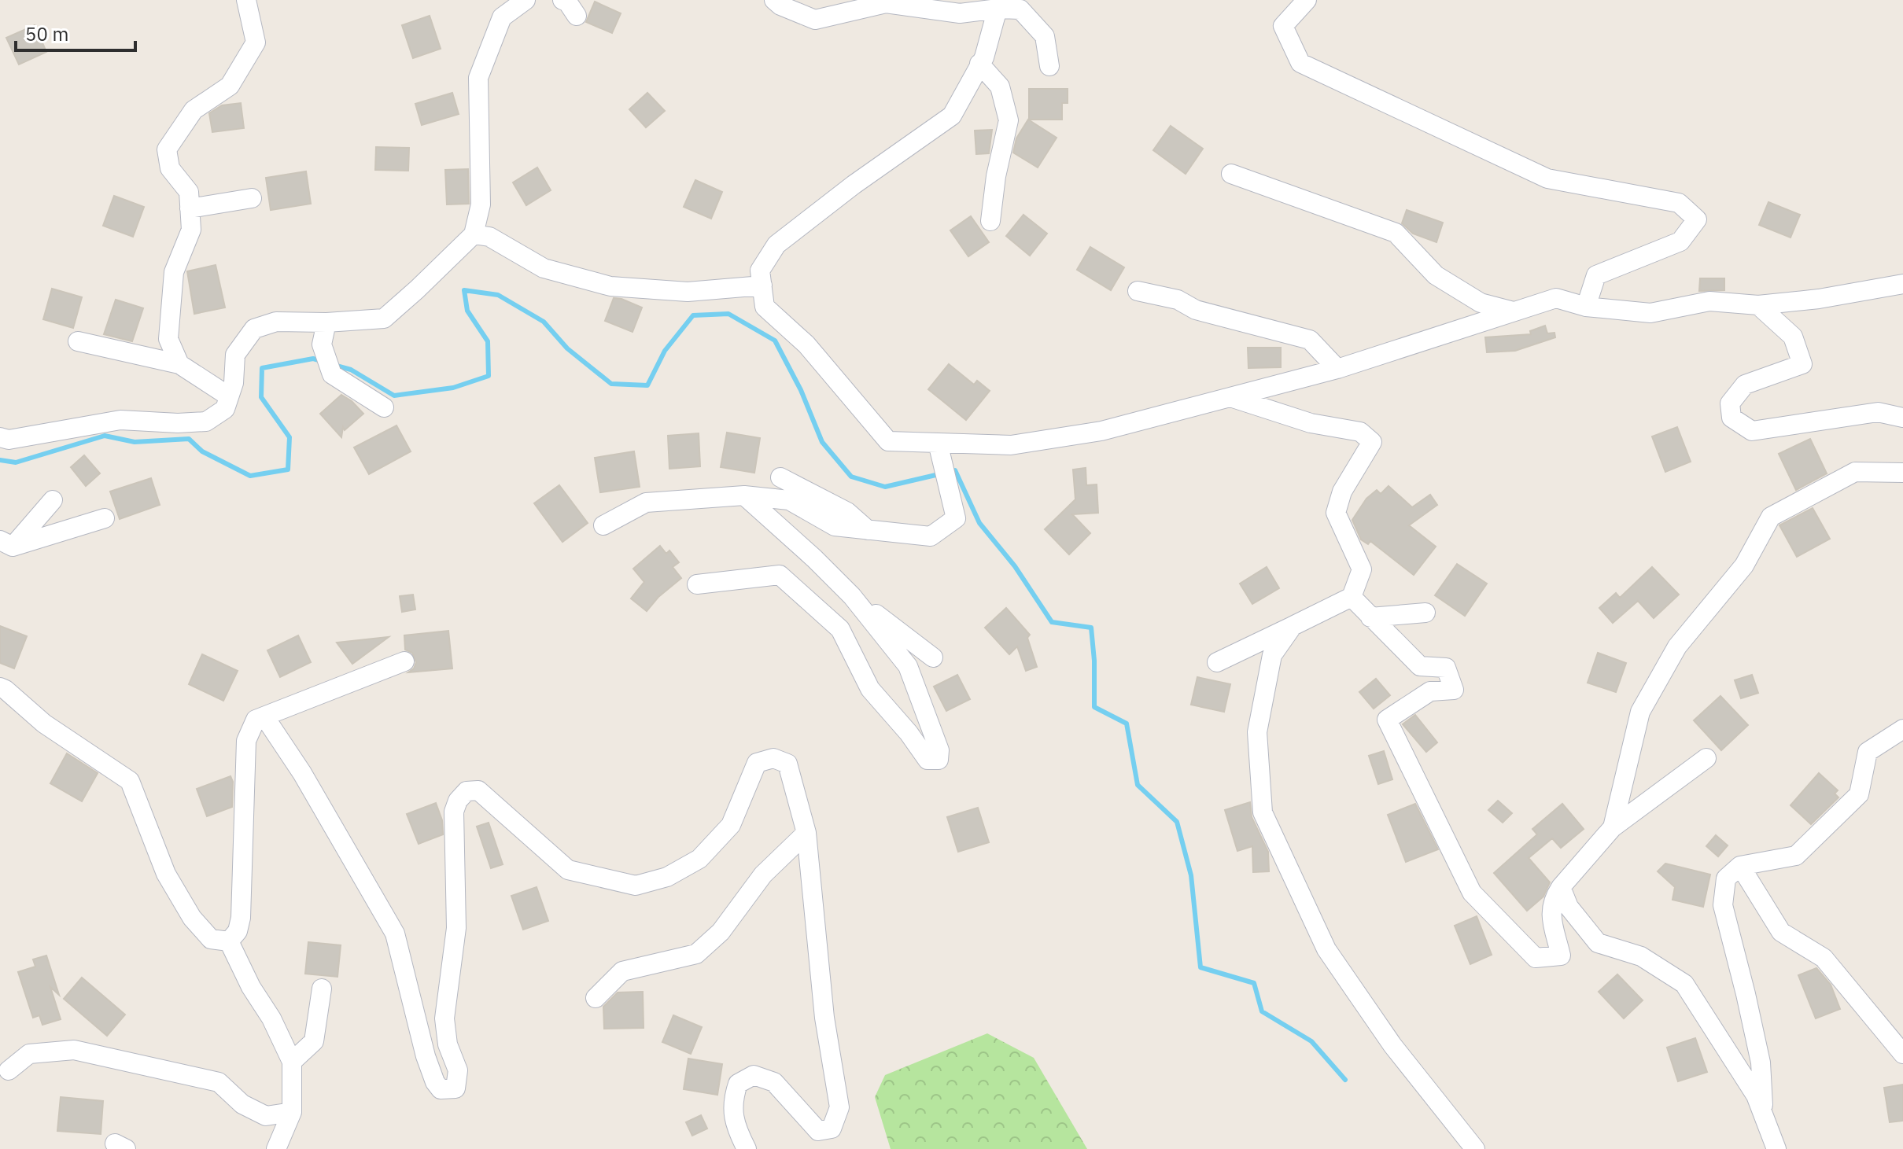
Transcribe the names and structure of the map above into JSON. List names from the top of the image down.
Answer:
{
  "scale_bar": "50 m"
}
